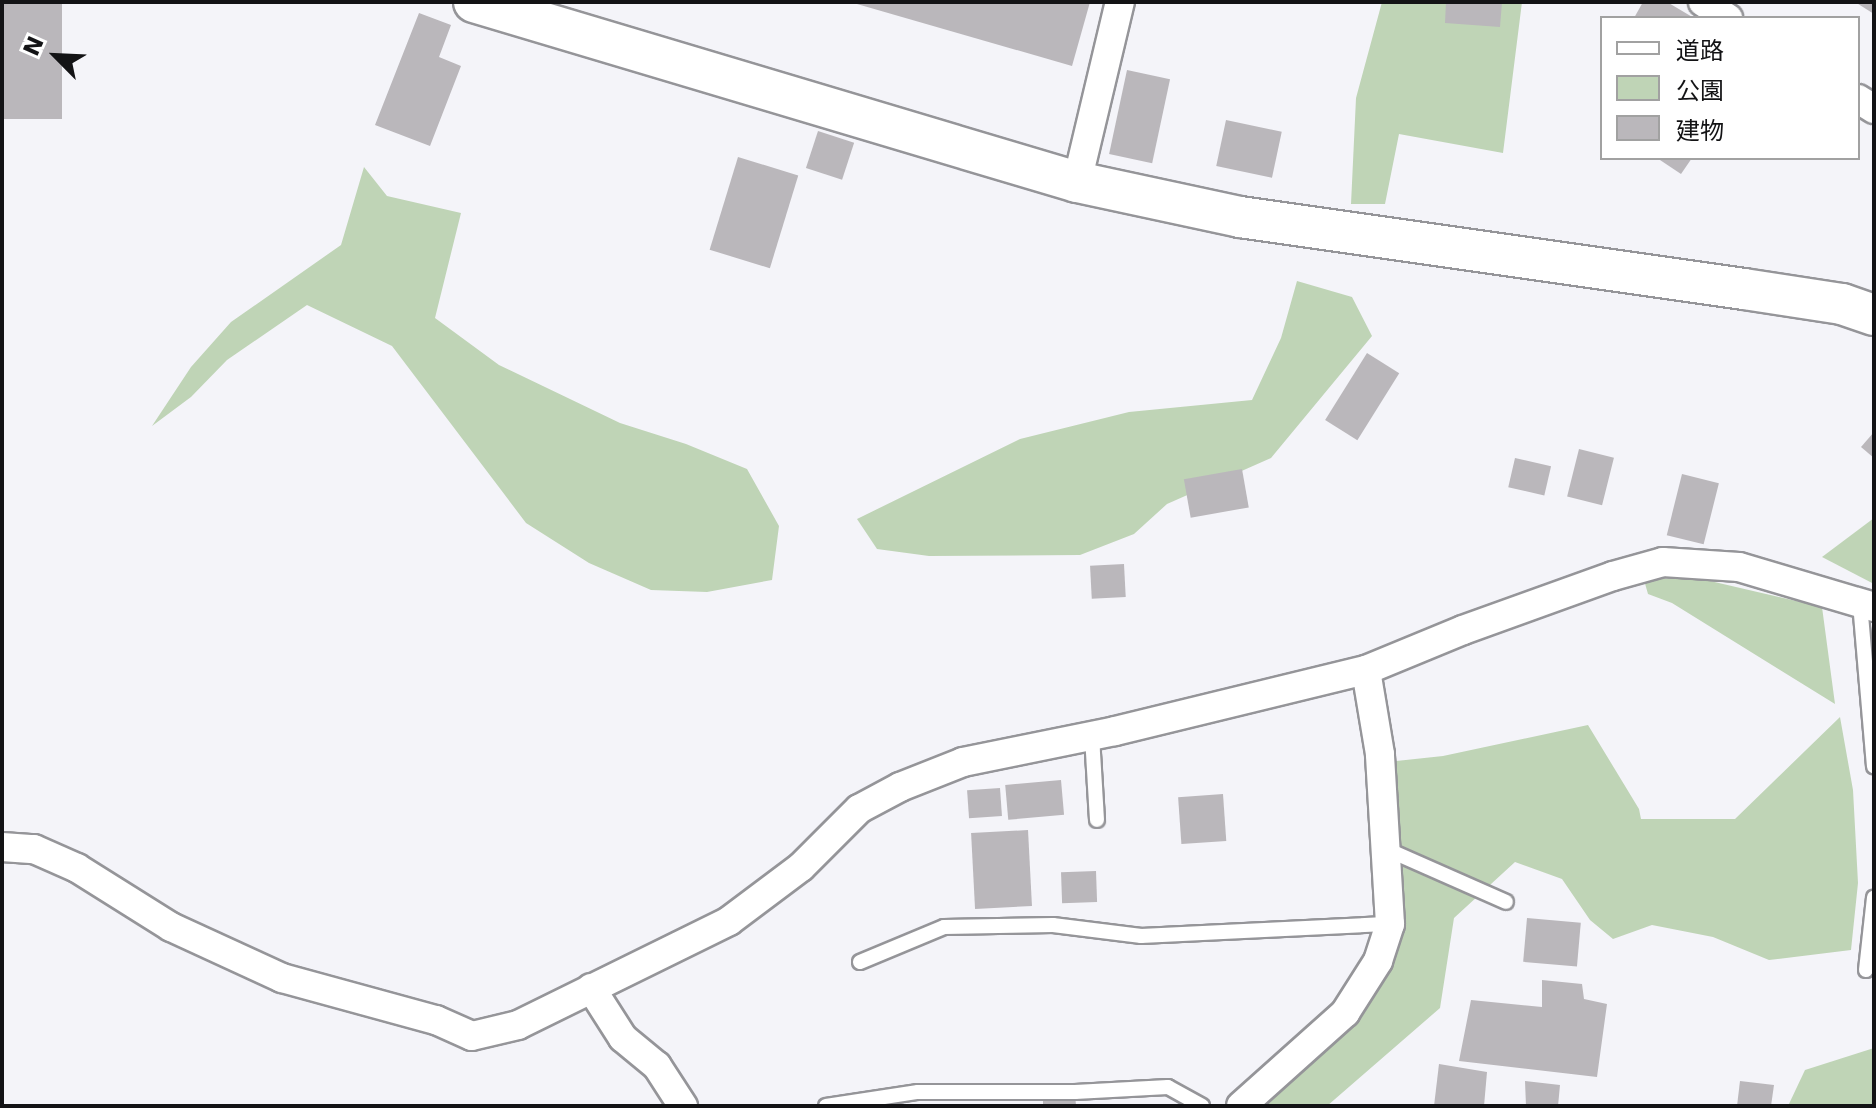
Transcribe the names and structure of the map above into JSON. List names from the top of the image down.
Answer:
{
  "legend": ["道路", "公園", "建物"],
  "north": "top left"
}
